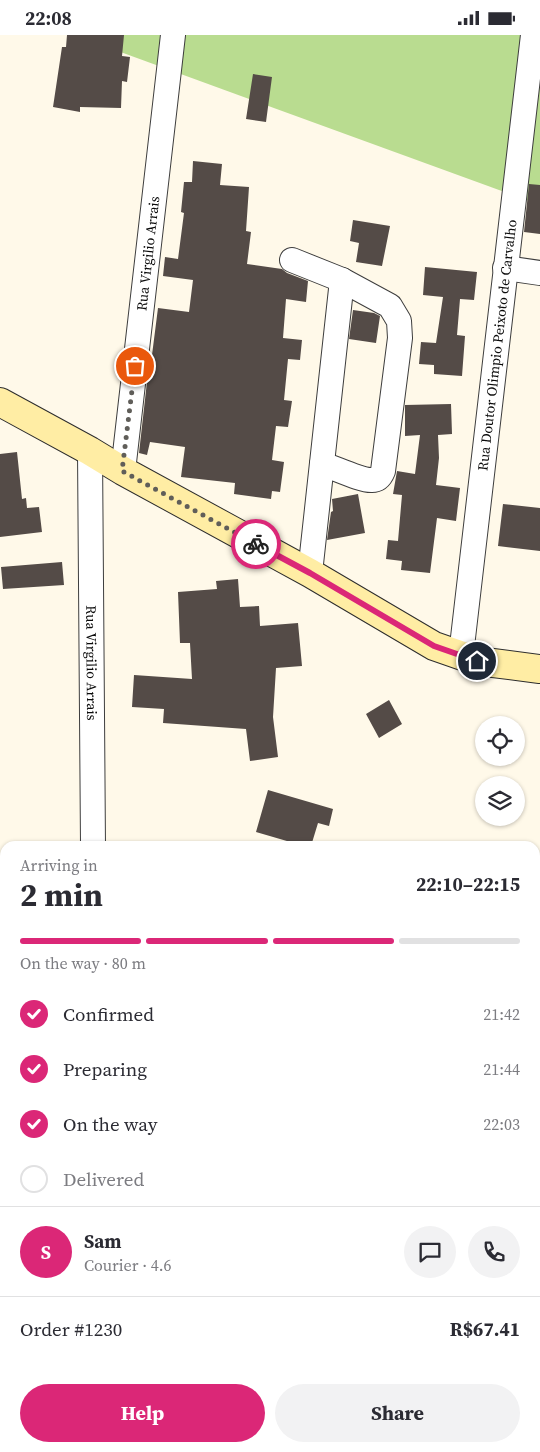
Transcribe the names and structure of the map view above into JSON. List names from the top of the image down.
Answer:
{
  "streets": {
    "street": ["Rua Virgilio Arrais", "Rua Doutor Olimpio Peixoto de Carvalho"]
  },
  "page": {
    "status": "22:08",
    "heading": ["2 min", "Arriving in", "22:10–22:15"],
    "panel": [
      "Sam",
      "Courier · 4.6",
      "Order #1230",
      "R$67.41"
    ],
    "bar": "On the way · 80 m",
    "list": [
      ["Confirmed", "21:42"],
      ["Preparing", "21:44"],
      ["On the way", "22:03"],
      "Delivered"
    ],
    "round": "S",
    "buttons": ["Help", "Share"]
  }
}
